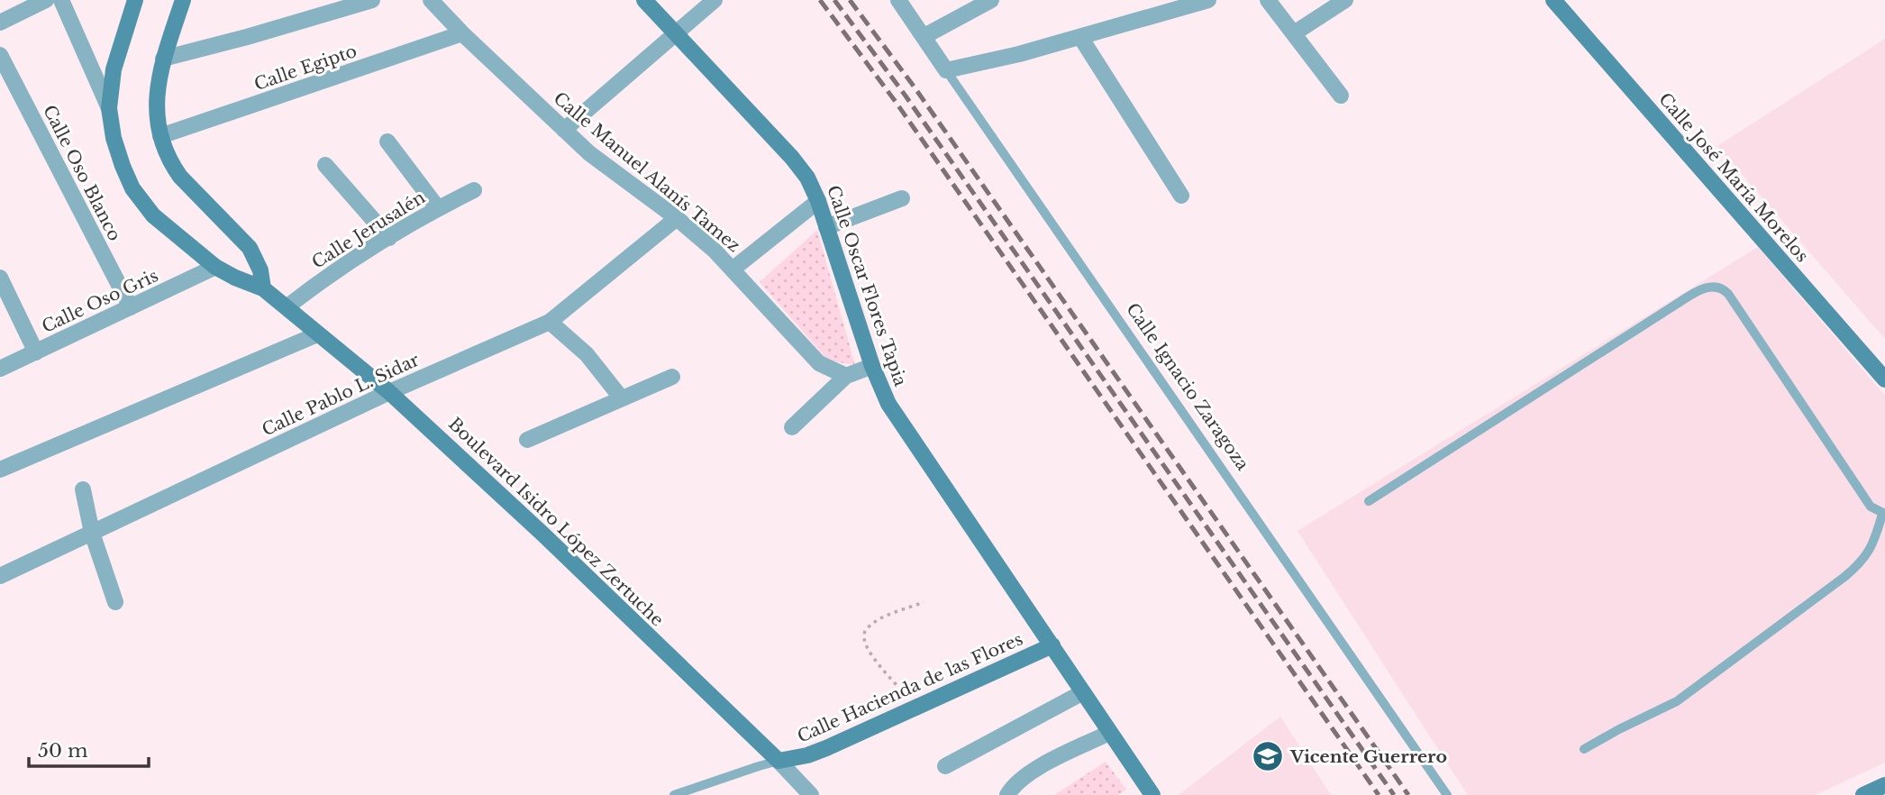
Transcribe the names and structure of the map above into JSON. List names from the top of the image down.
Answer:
{
  "streets": {
    "street": [
      "Calle Egipto",
      "Calle Manuel Alanís Tamez",
      "Calle Oso Blanco",
      "Calle José María Morelos",
      "Calle Jerusalén",
      "Calle Oscar Flores Tapia",
      "Calle Oso Gris",
      "Calle Ignacio Zaragoza",
      "Calle Pablo L. Sidar",
      "Boulevard Isidro López Zertuche",
      "Calle Hacienda de las Flores"
    ]
  },
  "crossings": [
    ["Calle Egipto", "Calle Manuel Alanís Tamez"],
    ["Calle Manuel Alanís Tamez", "Calle Pablo L. Sidar"],
    ["Calle Oso Blanco", "Calle Oso Gris"],
    ["Calle Jerusalén", "Boulevard Isidro López Zertuche"],
    ["Calle Oscar Flores Tapia", "Calle Hacienda de las Flores"],
    ["Calle Oso Gris", "Boulevard Isidro López Zertuche"],
    ["Calle Pablo L. Sidar", "Boulevard Isidro López Zertuche"],
    ["Boulevard Isidro López Zertuche", "Calle Hacienda de las Flores"]
  ],
  "places": {
    "school or university": ["Vicente Guerrero"]
  },
  "scale_bar": "50 m"
}
